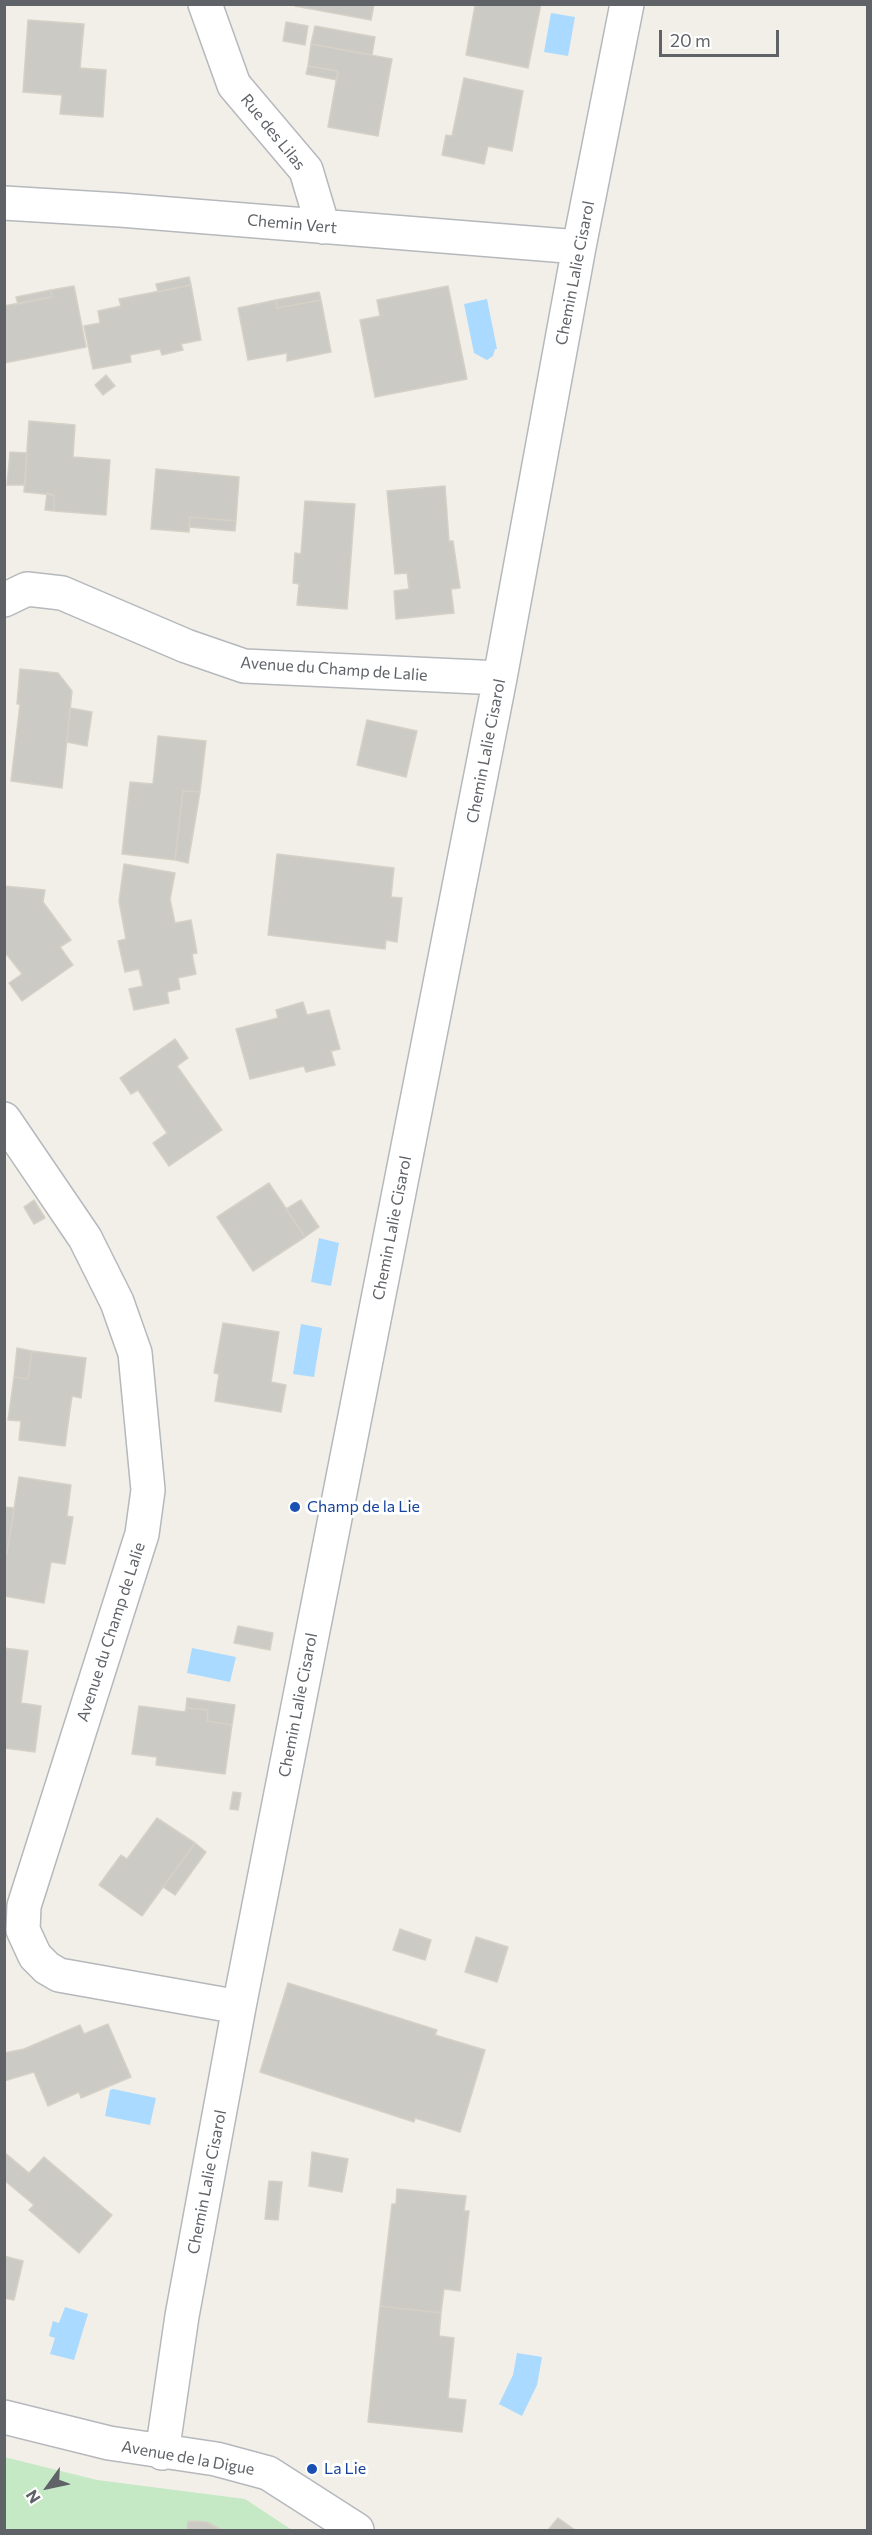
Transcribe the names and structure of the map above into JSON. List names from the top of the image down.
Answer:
{
  "streets": {
    "street": [
      "Rue des Lilas",
      "Chemin Vert",
      "Chemin Lalie Cisarol",
      "Avenue du Champ de Lalie",
      "Avenue de la Digue"
    ]
  },
  "crossings": [
    ["Rue des Lilas", "Chemin Vert"],
    ["Chemin Vert", "Chemin Lalie Cisarol"],
    ["Chemin Lalie Cisarol", "Avenue du Champ de Lalie"],
    ["Chemin Lalie Cisarol", "Avenue de la Digue"]
  ],
  "places": ["Champ de la Lie", "La Lie"],
  "scale_bar": "20 m",
  "north": "bottom left"
}
